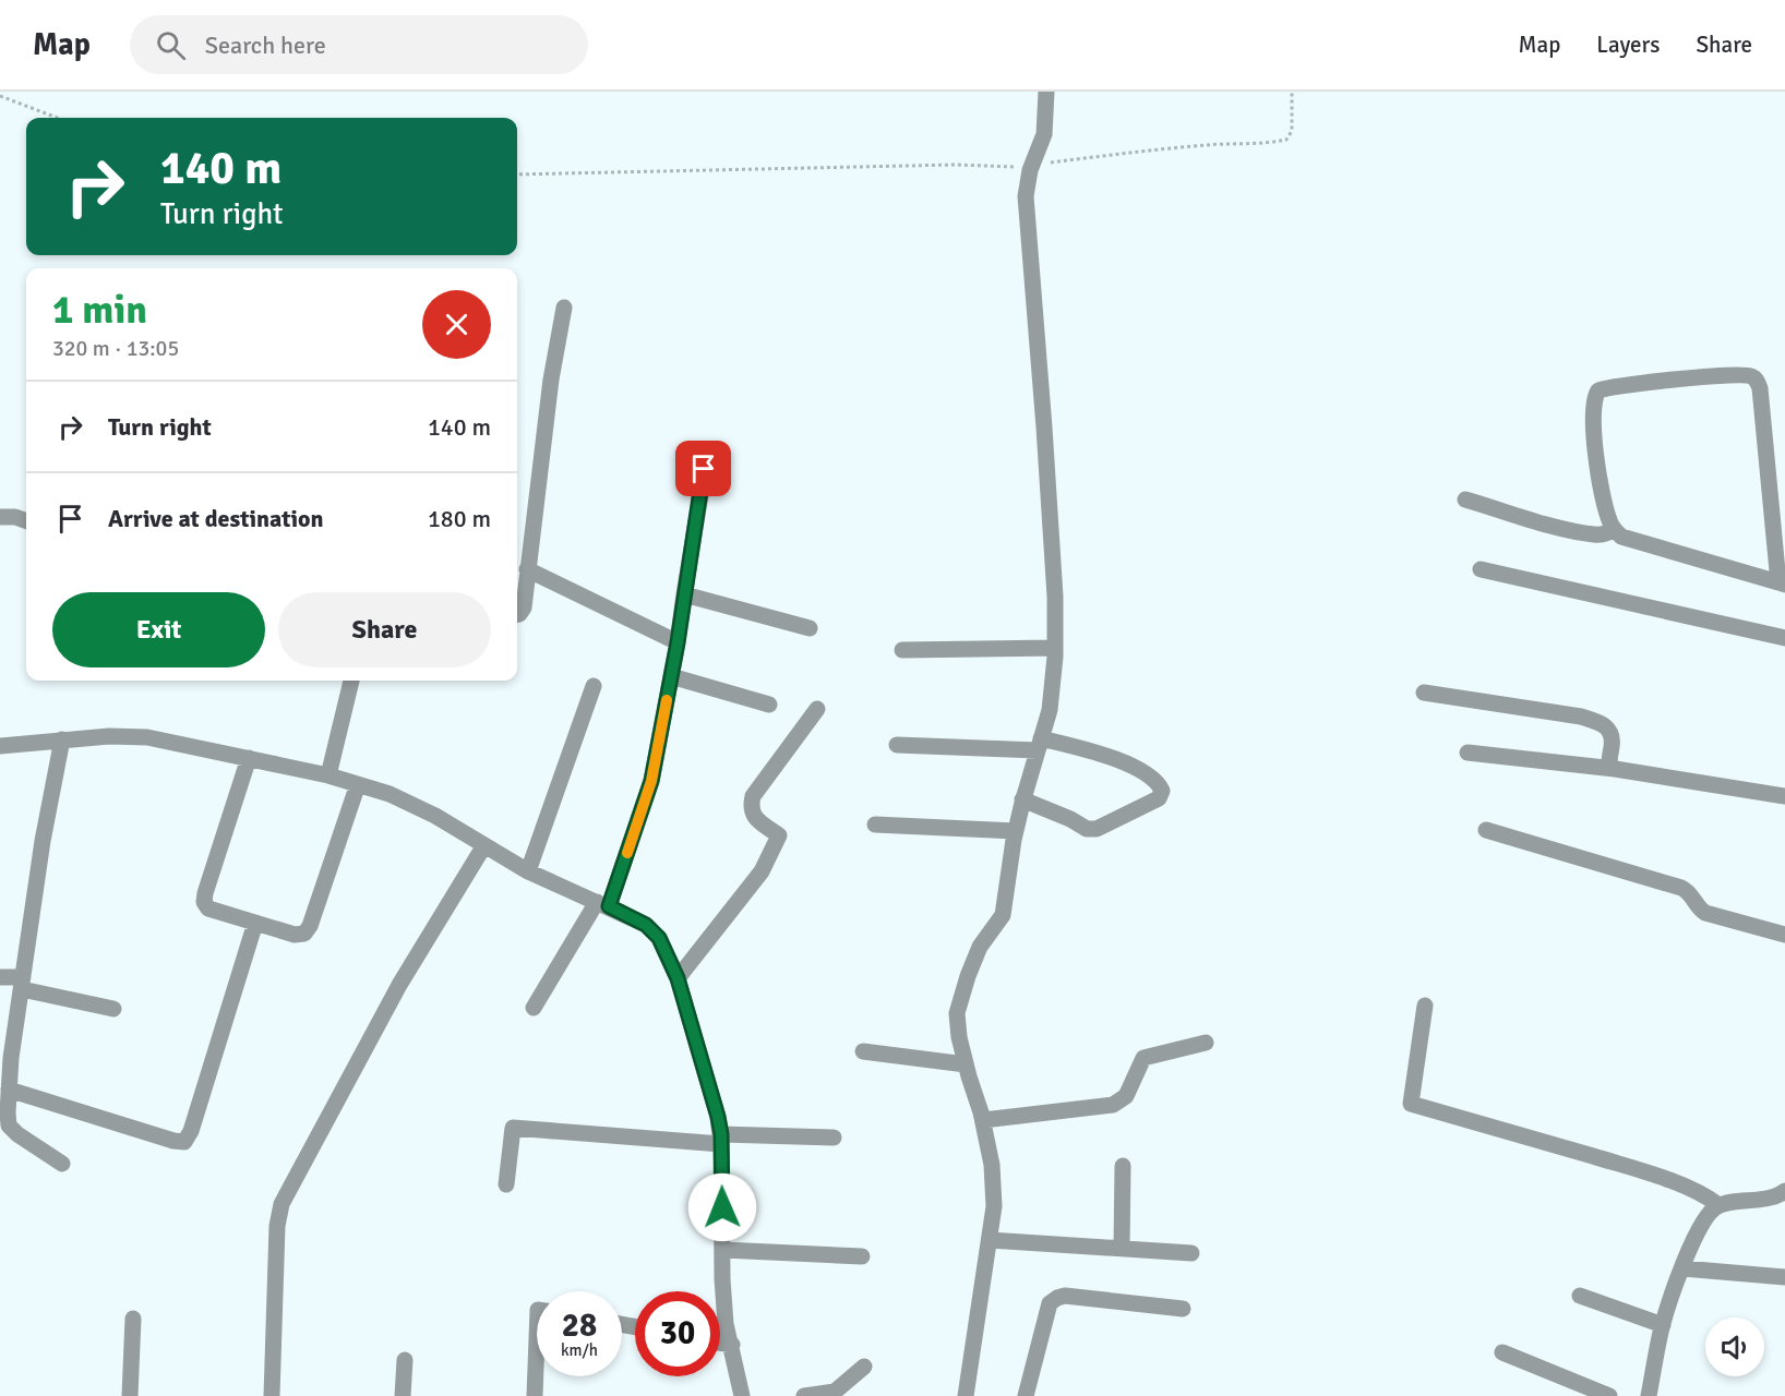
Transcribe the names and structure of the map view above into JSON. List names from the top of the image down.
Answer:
{
  "page": {
    "header": "Map",
    "search": "Search here",
    "nav": ["Map", "Layers", "Share"],
    "turn": ["140 m", "Turn right"],
    "heading": ["1 min", "320 m · 13:05"],
    "list": [
      {
        "name": "Turn right",
        "value": "140 m"
      },
      {
        "name": "Arrive at destination",
        "value": "180 m"
      }
    ],
    "buttons": ["Exit", "Share"],
    "speed": "28 km/h",
    "limit": "30"
  }
}
